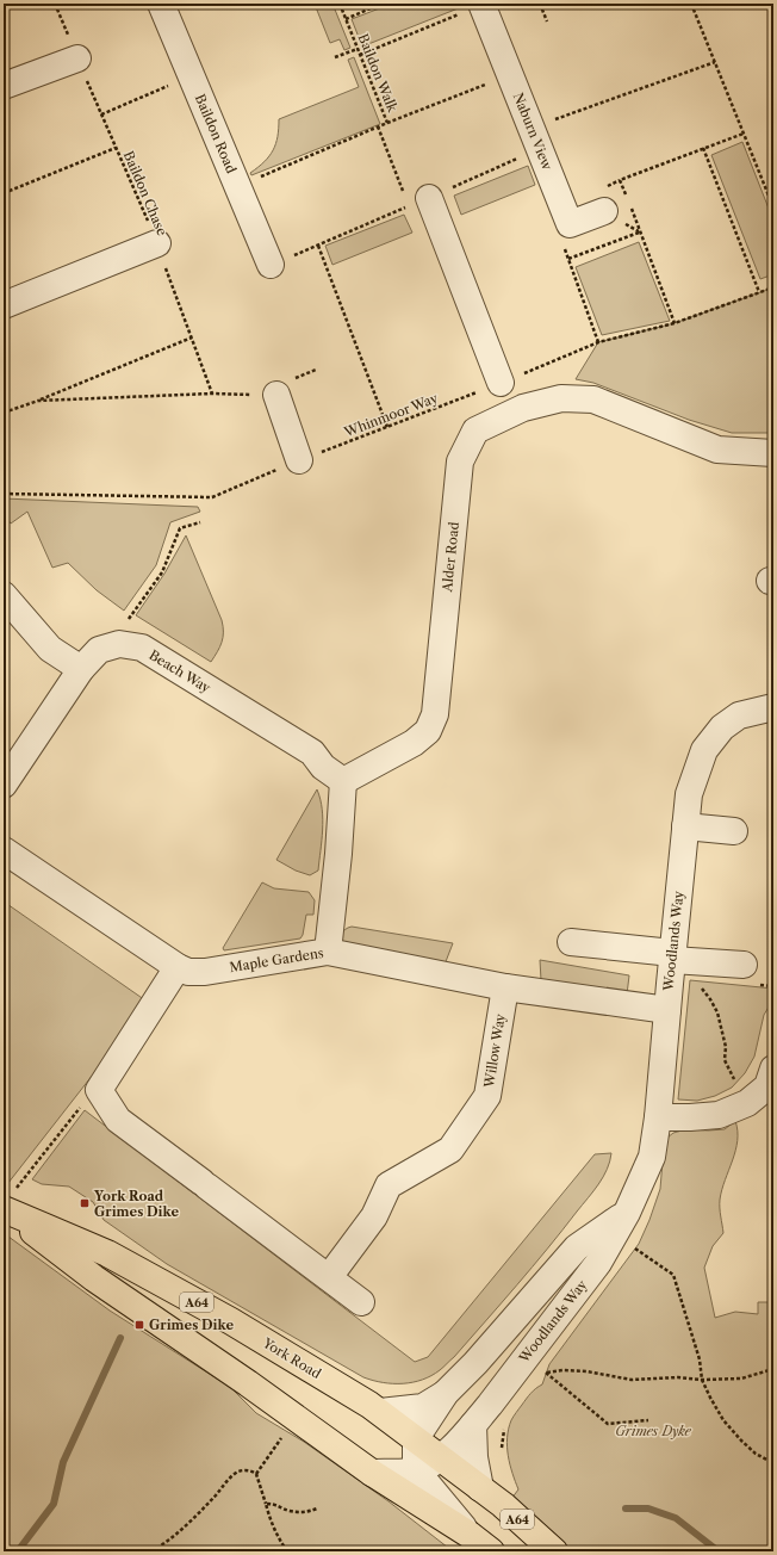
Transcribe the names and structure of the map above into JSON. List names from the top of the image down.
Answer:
{
  "streets": {
    "highway": ["A64", "York Road"],
    "street": [
      "Naburn View",
      "Baildon Road",
      "Alder Road",
      "Beach Way",
      "Woodlands Way",
      "Maple Gardens",
      "Willow Way"
    ],
    "path": ["Baildon Walk", "Baildon Chase", "Whinmoor Way"]
  },
  "crossings": [
    ["Alder Road", "Beach Way"],
    ["Woodlands Way", "Maple Gardens"],
    ["Woodlands Way", "York Road"],
    ["Maple Gardens", "Willow Way"]
  ],
  "parks": ["Grimes Dyke"],
  "places": {
    "transit": ["York Road Grimes Dike", "Grimes Dike"]
  }
}
